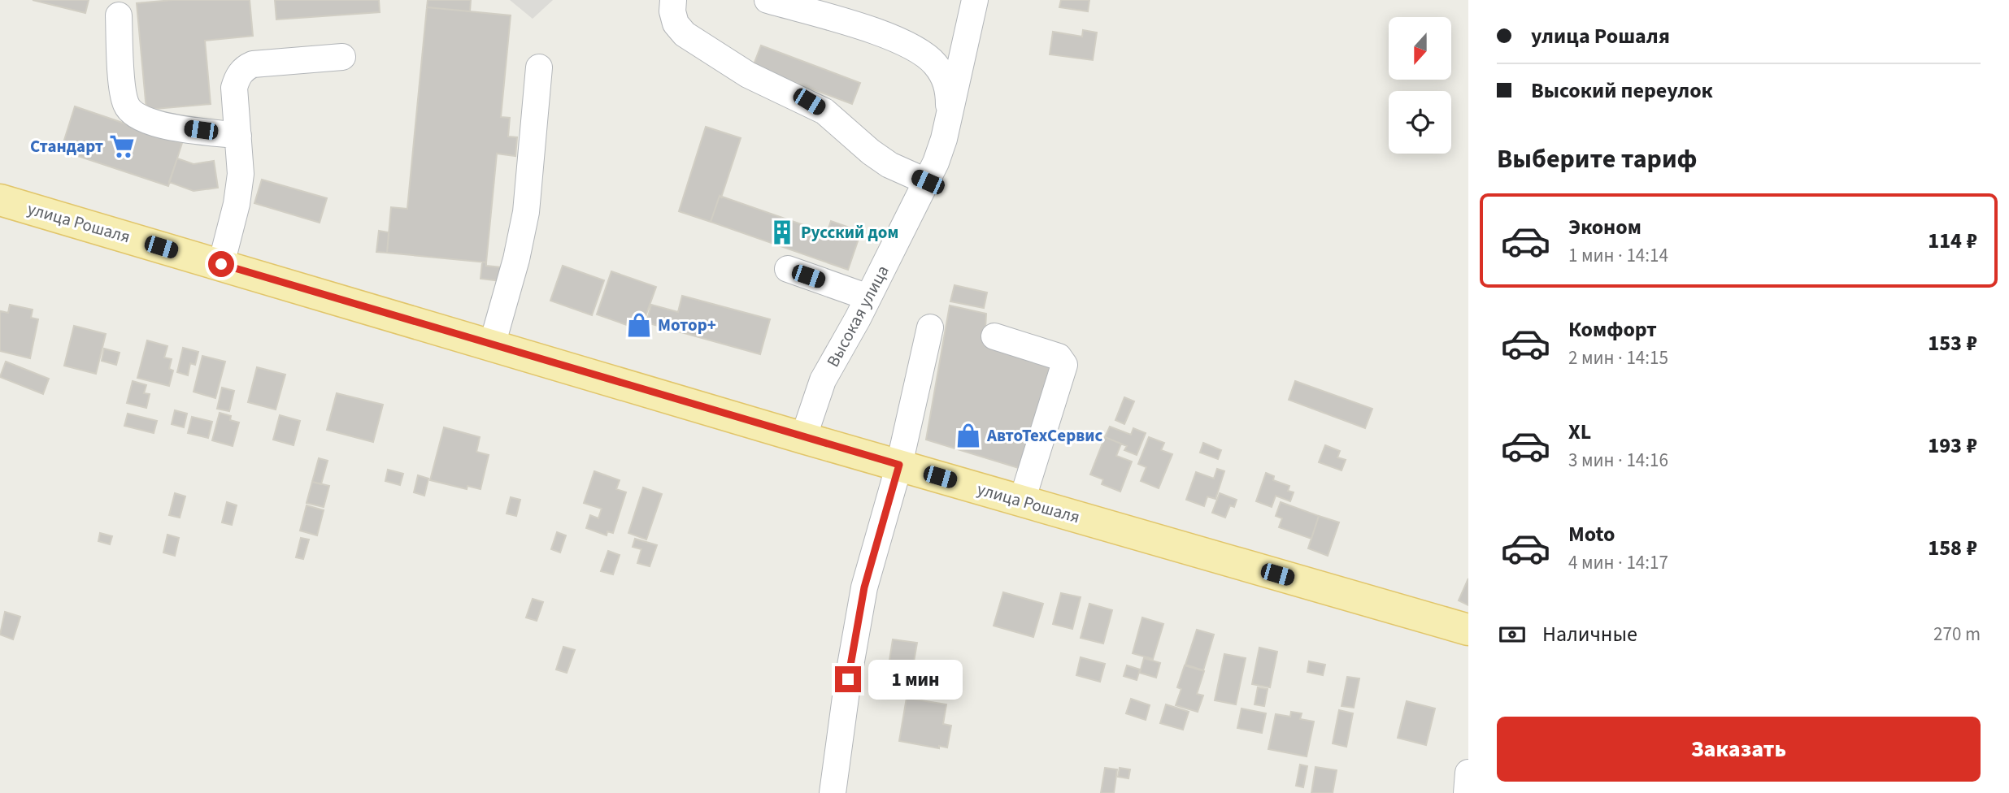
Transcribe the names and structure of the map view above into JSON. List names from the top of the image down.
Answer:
{
  "streets": {
    "main road": ["улица Рошаля"],
    "street": ["Высокая улица"]
  },
  "crossings": [
    ["улица Рошаля", "Высокая улица"]
  ],
  "places": {
    "supermarket": ["Стандарт"],
    "building": ["Русский дом"],
    "shop": ["Мотор+", "АвтоТехСервис"]
  },
  "north": "bottom",
  "page": {
    "banner": ["улица Рошаля", "Высокий переулок"],
    "heading": "Выберите тариф",
    "list": [
      {
        "name": "Эконом",
        "note": "1 мин · 14:14",
        "value": "114 ₽"
      },
      {
        "name": "Комфорт",
        "note": "2 мин · 14:15",
        "value": "153 ₽"
      },
      {
        "name": "XL",
        "note": "3 мин · 14:16",
        "value": "193 ₽"
      },
      {
        "name": "Moto",
        "note": "4 мин · 14:17",
        "value": "158 ₽"
      }
    ],
    "pay": ["Наличные", "270 m"],
    "bubble": "1 мин",
    "buttons": "Заказать"
  }
}
